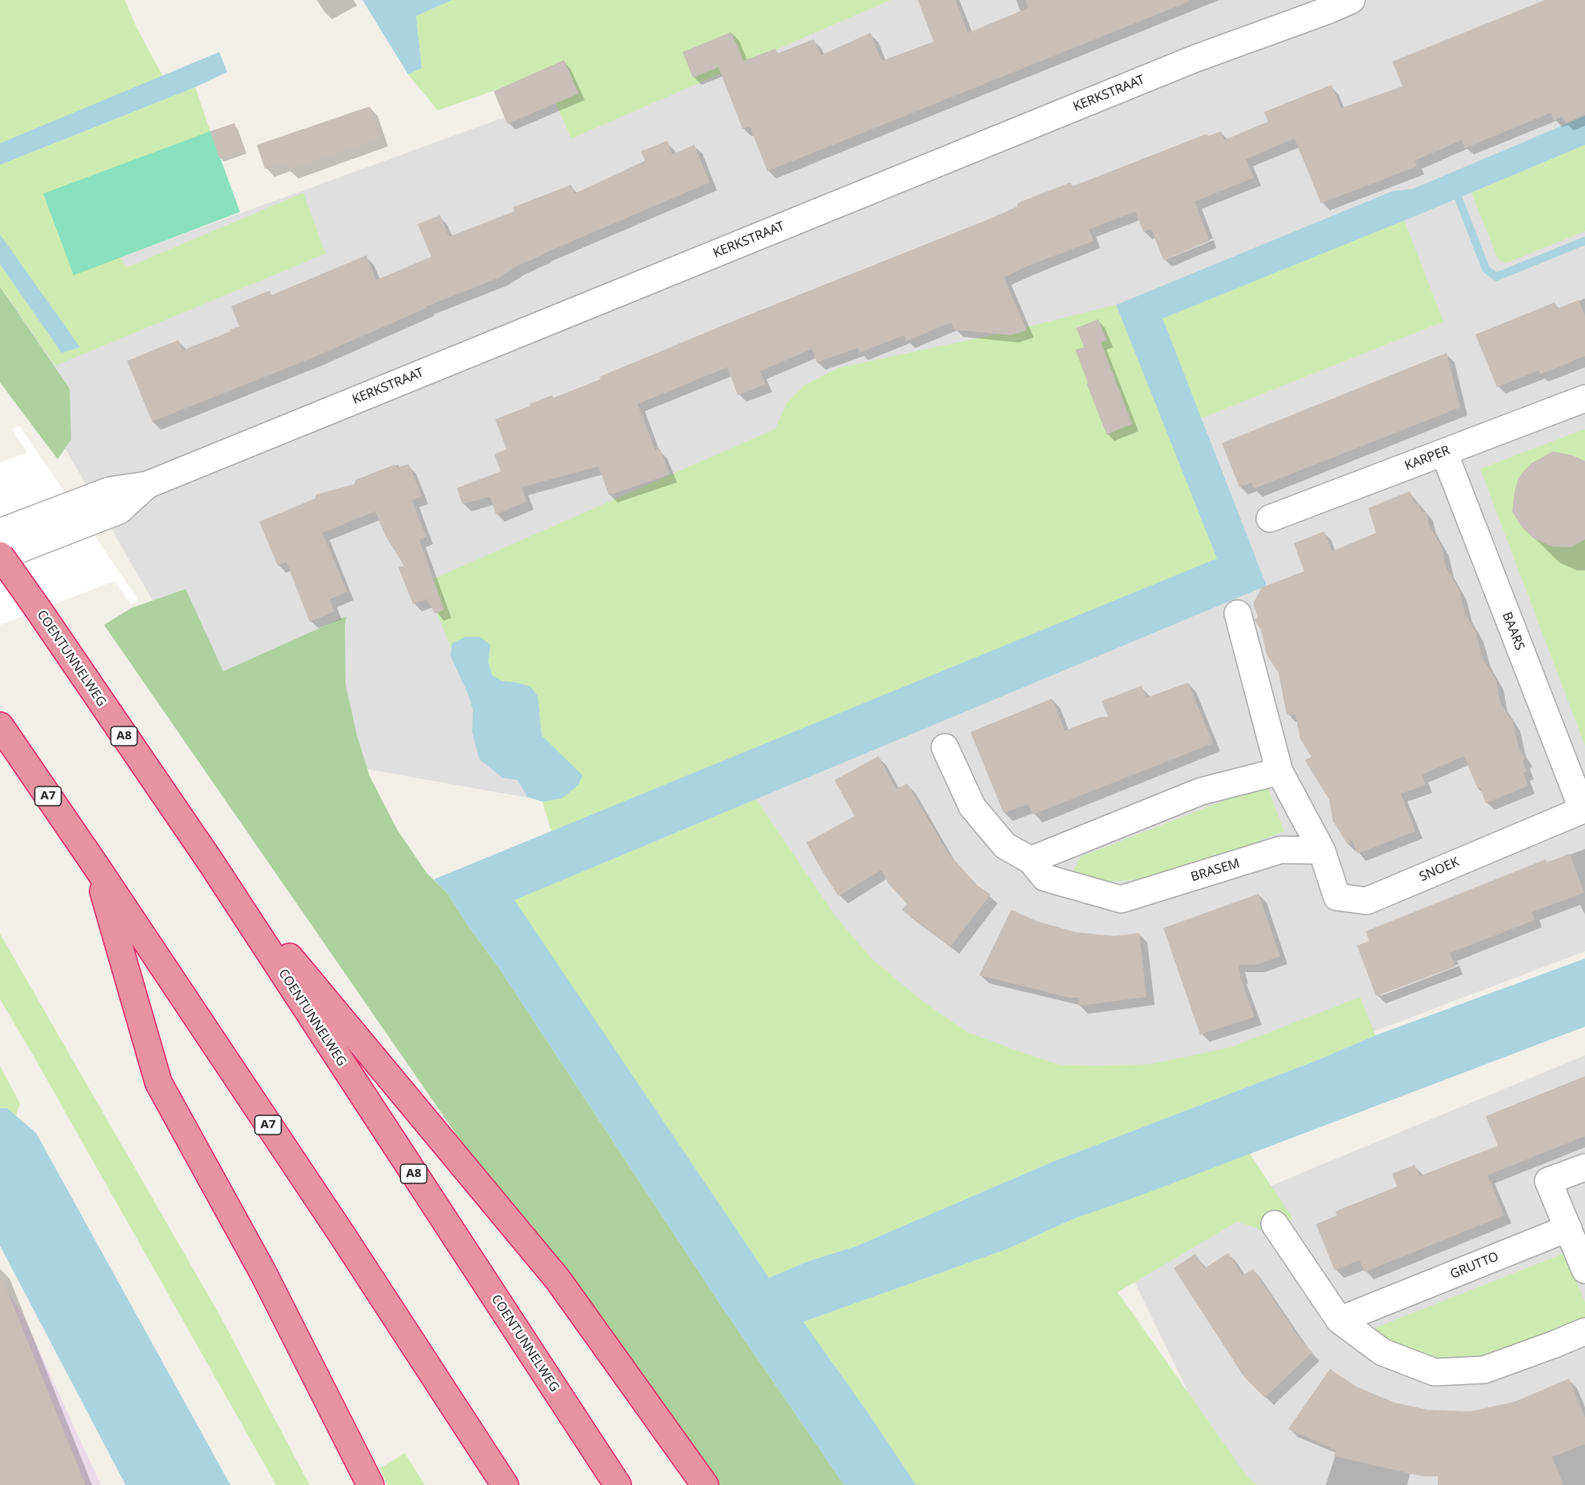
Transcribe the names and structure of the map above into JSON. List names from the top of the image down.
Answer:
{
  "streets": {
    "highway": ["COENTUNNELWEG", "A8", "A7"],
    "street": [
      "KERKSTRAAT",
      "KARPER",
      "BAARS",
      "SNOEK",
      "BRASEM",
      "GRUTTO"
    ]
  },
  "crossings": [
    ["KERKSTRAAT", "COENTUNNELWEG"],
    ["KARPER", "BAARS"],
    ["BAARS", "SNOEK"],
    ["COENTUNNELWEG", "A8"],
    ["SNOEK", "BRASEM"]
  ]
}
